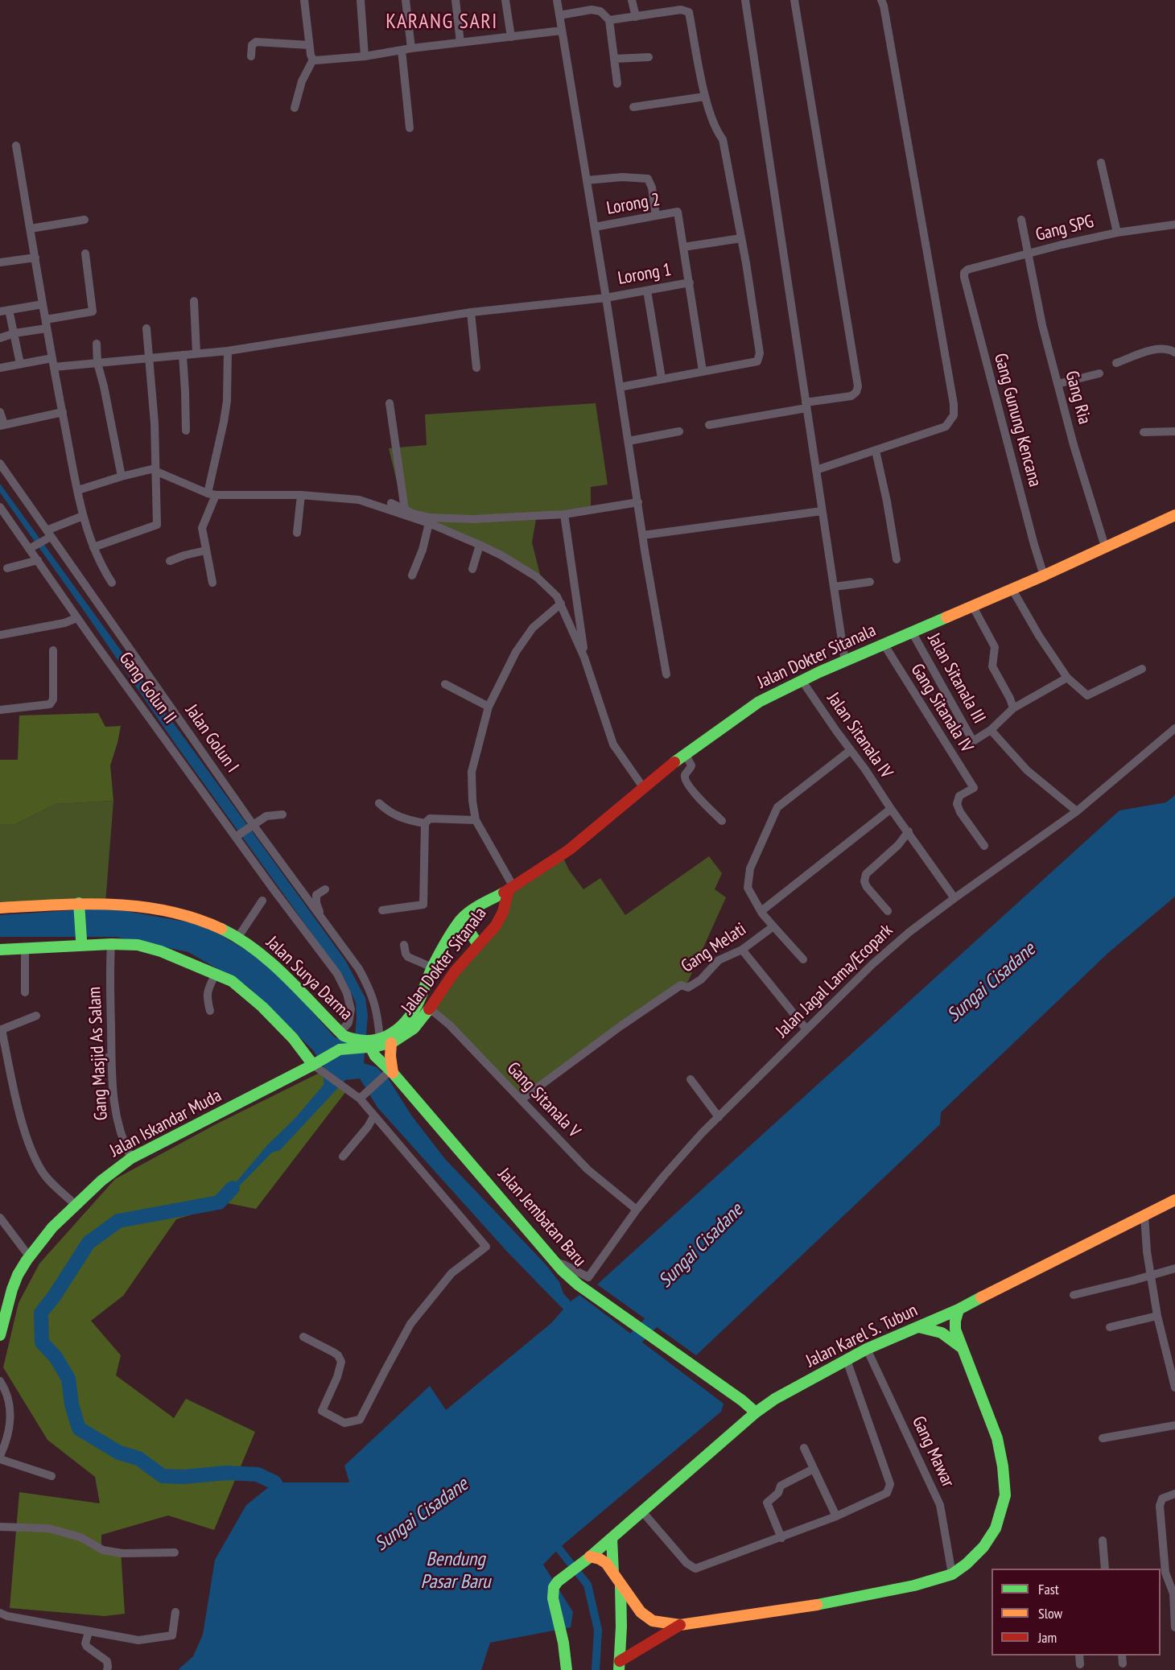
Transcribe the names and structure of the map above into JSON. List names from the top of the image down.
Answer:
{
  "streets": {
    "main road": [
      "Jalan Dokter Sitanala",
      "Jalan Surya Darma",
      "Jalan Iskandar Muda",
      "Jalan Jembatan Baru",
      "Jalan Karel S. Tubun"
    ],
    "street": [
      "Lorong 2",
      "Gang SPG",
      "Lorong 1",
      "Gang Ria",
      "Gang Gunung Kencana",
      "Jalan Sitanala III",
      "Gang Golun II",
      "Gang Sitanala IV",
      "Jalan Sitanala IV",
      "Jalan Golun I",
      "Gang Melati",
      "Jalan Jagal Lama/Ecopark",
      "Gang Masjid As Salam",
      "Gang Sitanala V",
      "Gang Mawar"
    ]
  },
  "crossings": [
    ["Gang SPG", "Gang Ria"],
    ["Gang SPG", "Gang Gunung Kencana"],
    ["Gang Ria", "Jalan Dokter Sitanala"],
    ["Gang Gunung Kencana", "Jalan Dokter Sitanala"],
    ["Jalan Dokter Sitanala", "Jalan Sitanala III"],
    ["Jalan Dokter Sitanala", "Gang Sitanala IV"],
    ["Jalan Dokter Sitanala", "Jalan Sitanala IV"],
    ["Jalan Dokter Sitanala", "Jalan Golun I"],
    ["Jalan Dokter Sitanala", "Jalan Surya Darma"],
    ["Jalan Dokter Sitanala", "Gang Sitanala V"],
    ["Jalan Dokter Sitanala", "Jalan Jembatan Baru"],
    ["Gang Golun II", "Jalan Surya Darma"],
    ["Jalan Sitanala IV", "Gang Melati"],
    ["Jalan Sitanala IV", "Jalan Jagal Lama/Ecopark"],
    ["Jalan Golun I", "Jalan Surya Darma"],
    ["Jalan Golun I", "Jalan Jembatan Baru"],
    ["Gang Melati", "Gang Sitanala V"],
    ["Jalan Surya Darma", "Jalan Iskandar Muda"],
    ["Jalan Surya Darma", "Jalan Jembatan Baru"],
    ["Jalan Jagal Lama/Ecopark", "Gang Sitanala V"],
    ["Jalan Jagal Lama/Ecopark", "Jalan Jembatan Baru"],
    ["Gang Masjid As Salam", "Jalan Iskandar Muda"],
    ["Jalan Jembatan Baru", "Jalan Karel S. Tubun"],
    ["Jalan Karel S. Tubun", "Gang Mawar"]
  ],
  "districts": ["KARANG SARI"],
  "water": ["Sungai Cisadane", "Bendung Pasar Baru"],
  "legend": ["Fast", "Slow", "Jam"]
}
